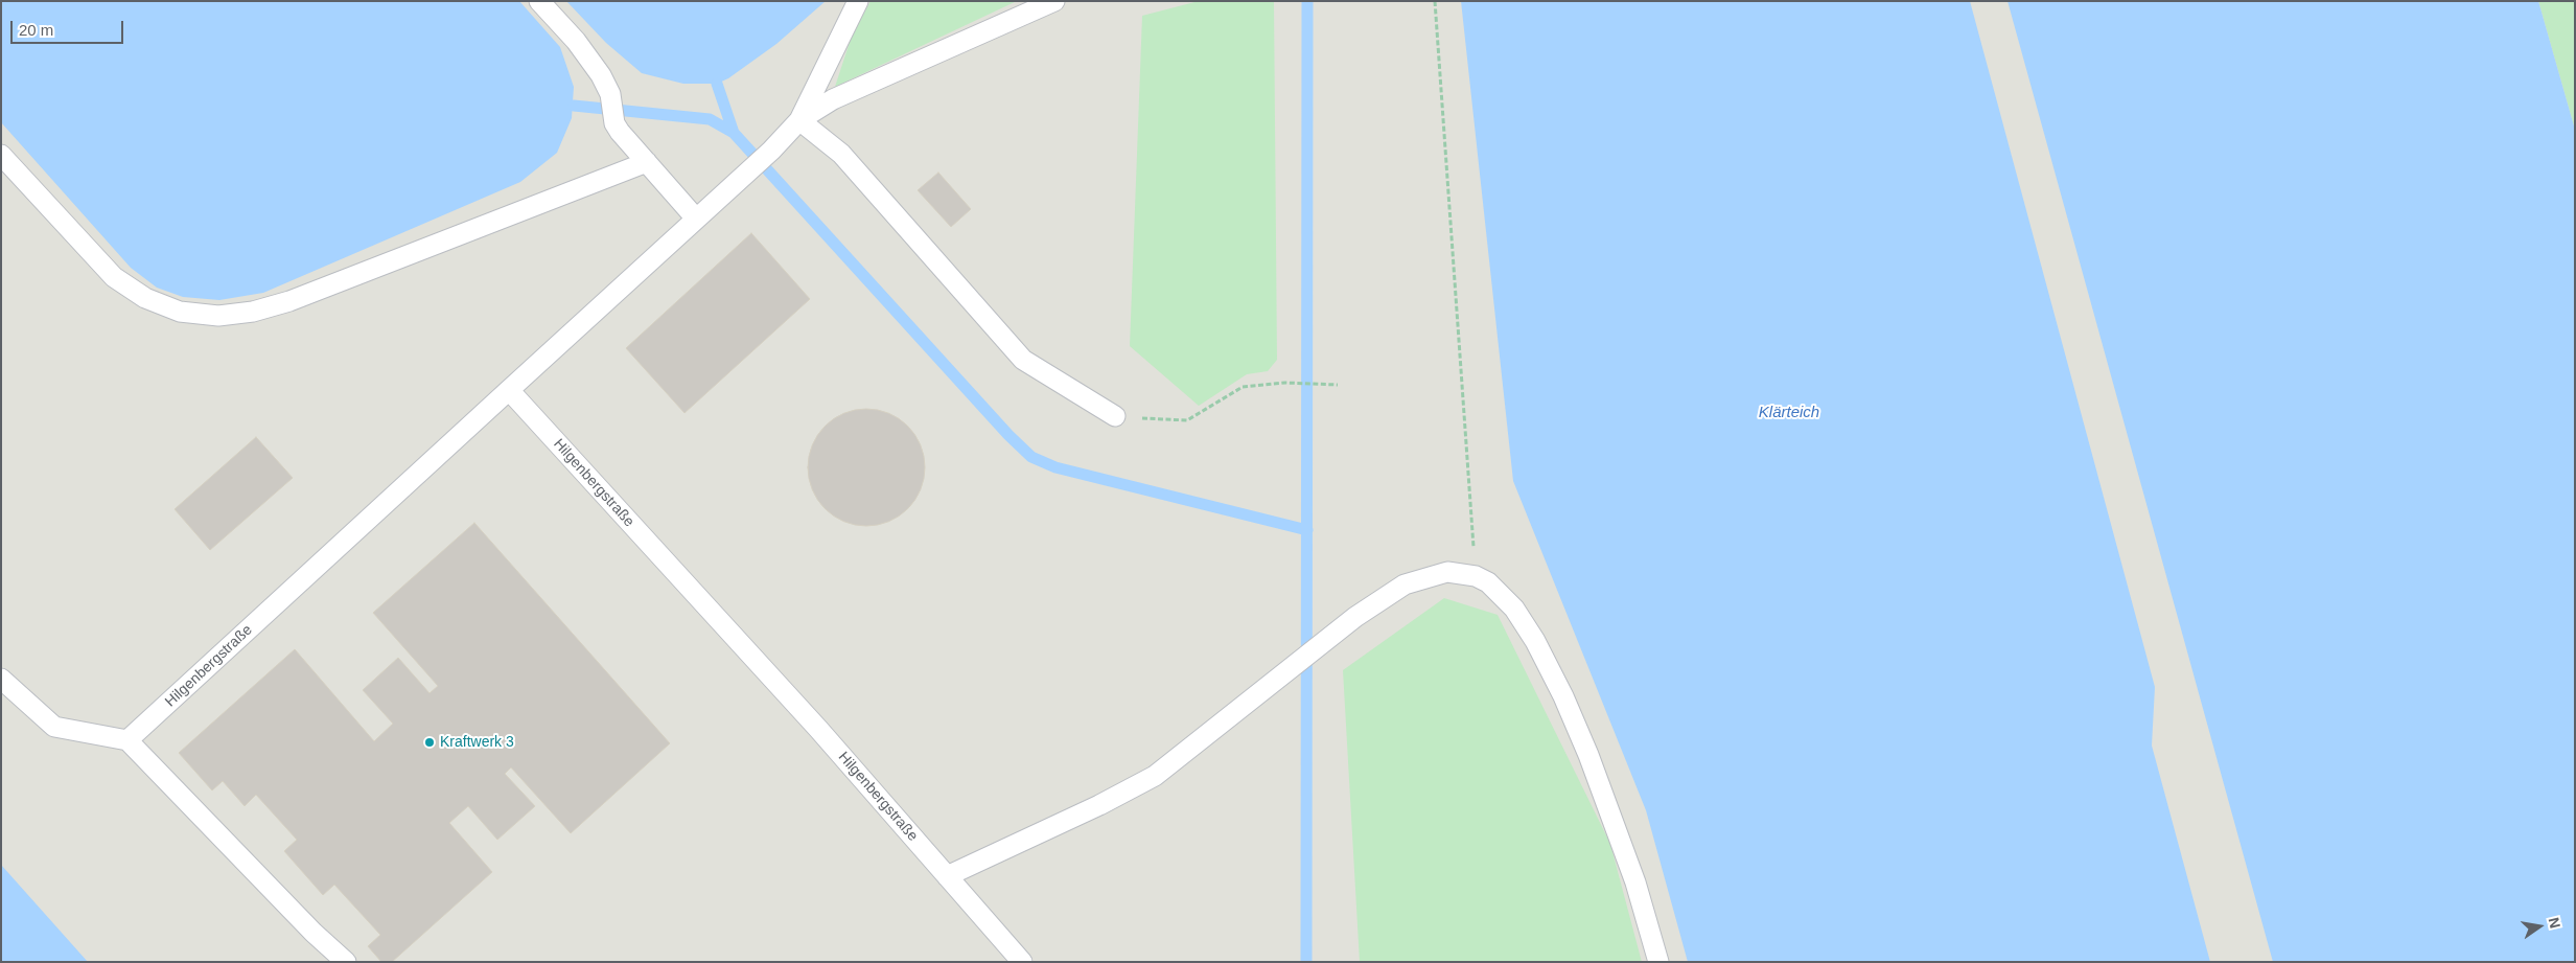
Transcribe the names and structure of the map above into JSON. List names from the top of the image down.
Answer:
{
  "streets": {
    "lane": ["Hilgenbergstraße"]
  },
  "water": ["Klärteich"],
  "places": ["Kraftwerk 3"],
  "scale_bar": "20 m",
  "north": "right"
}
